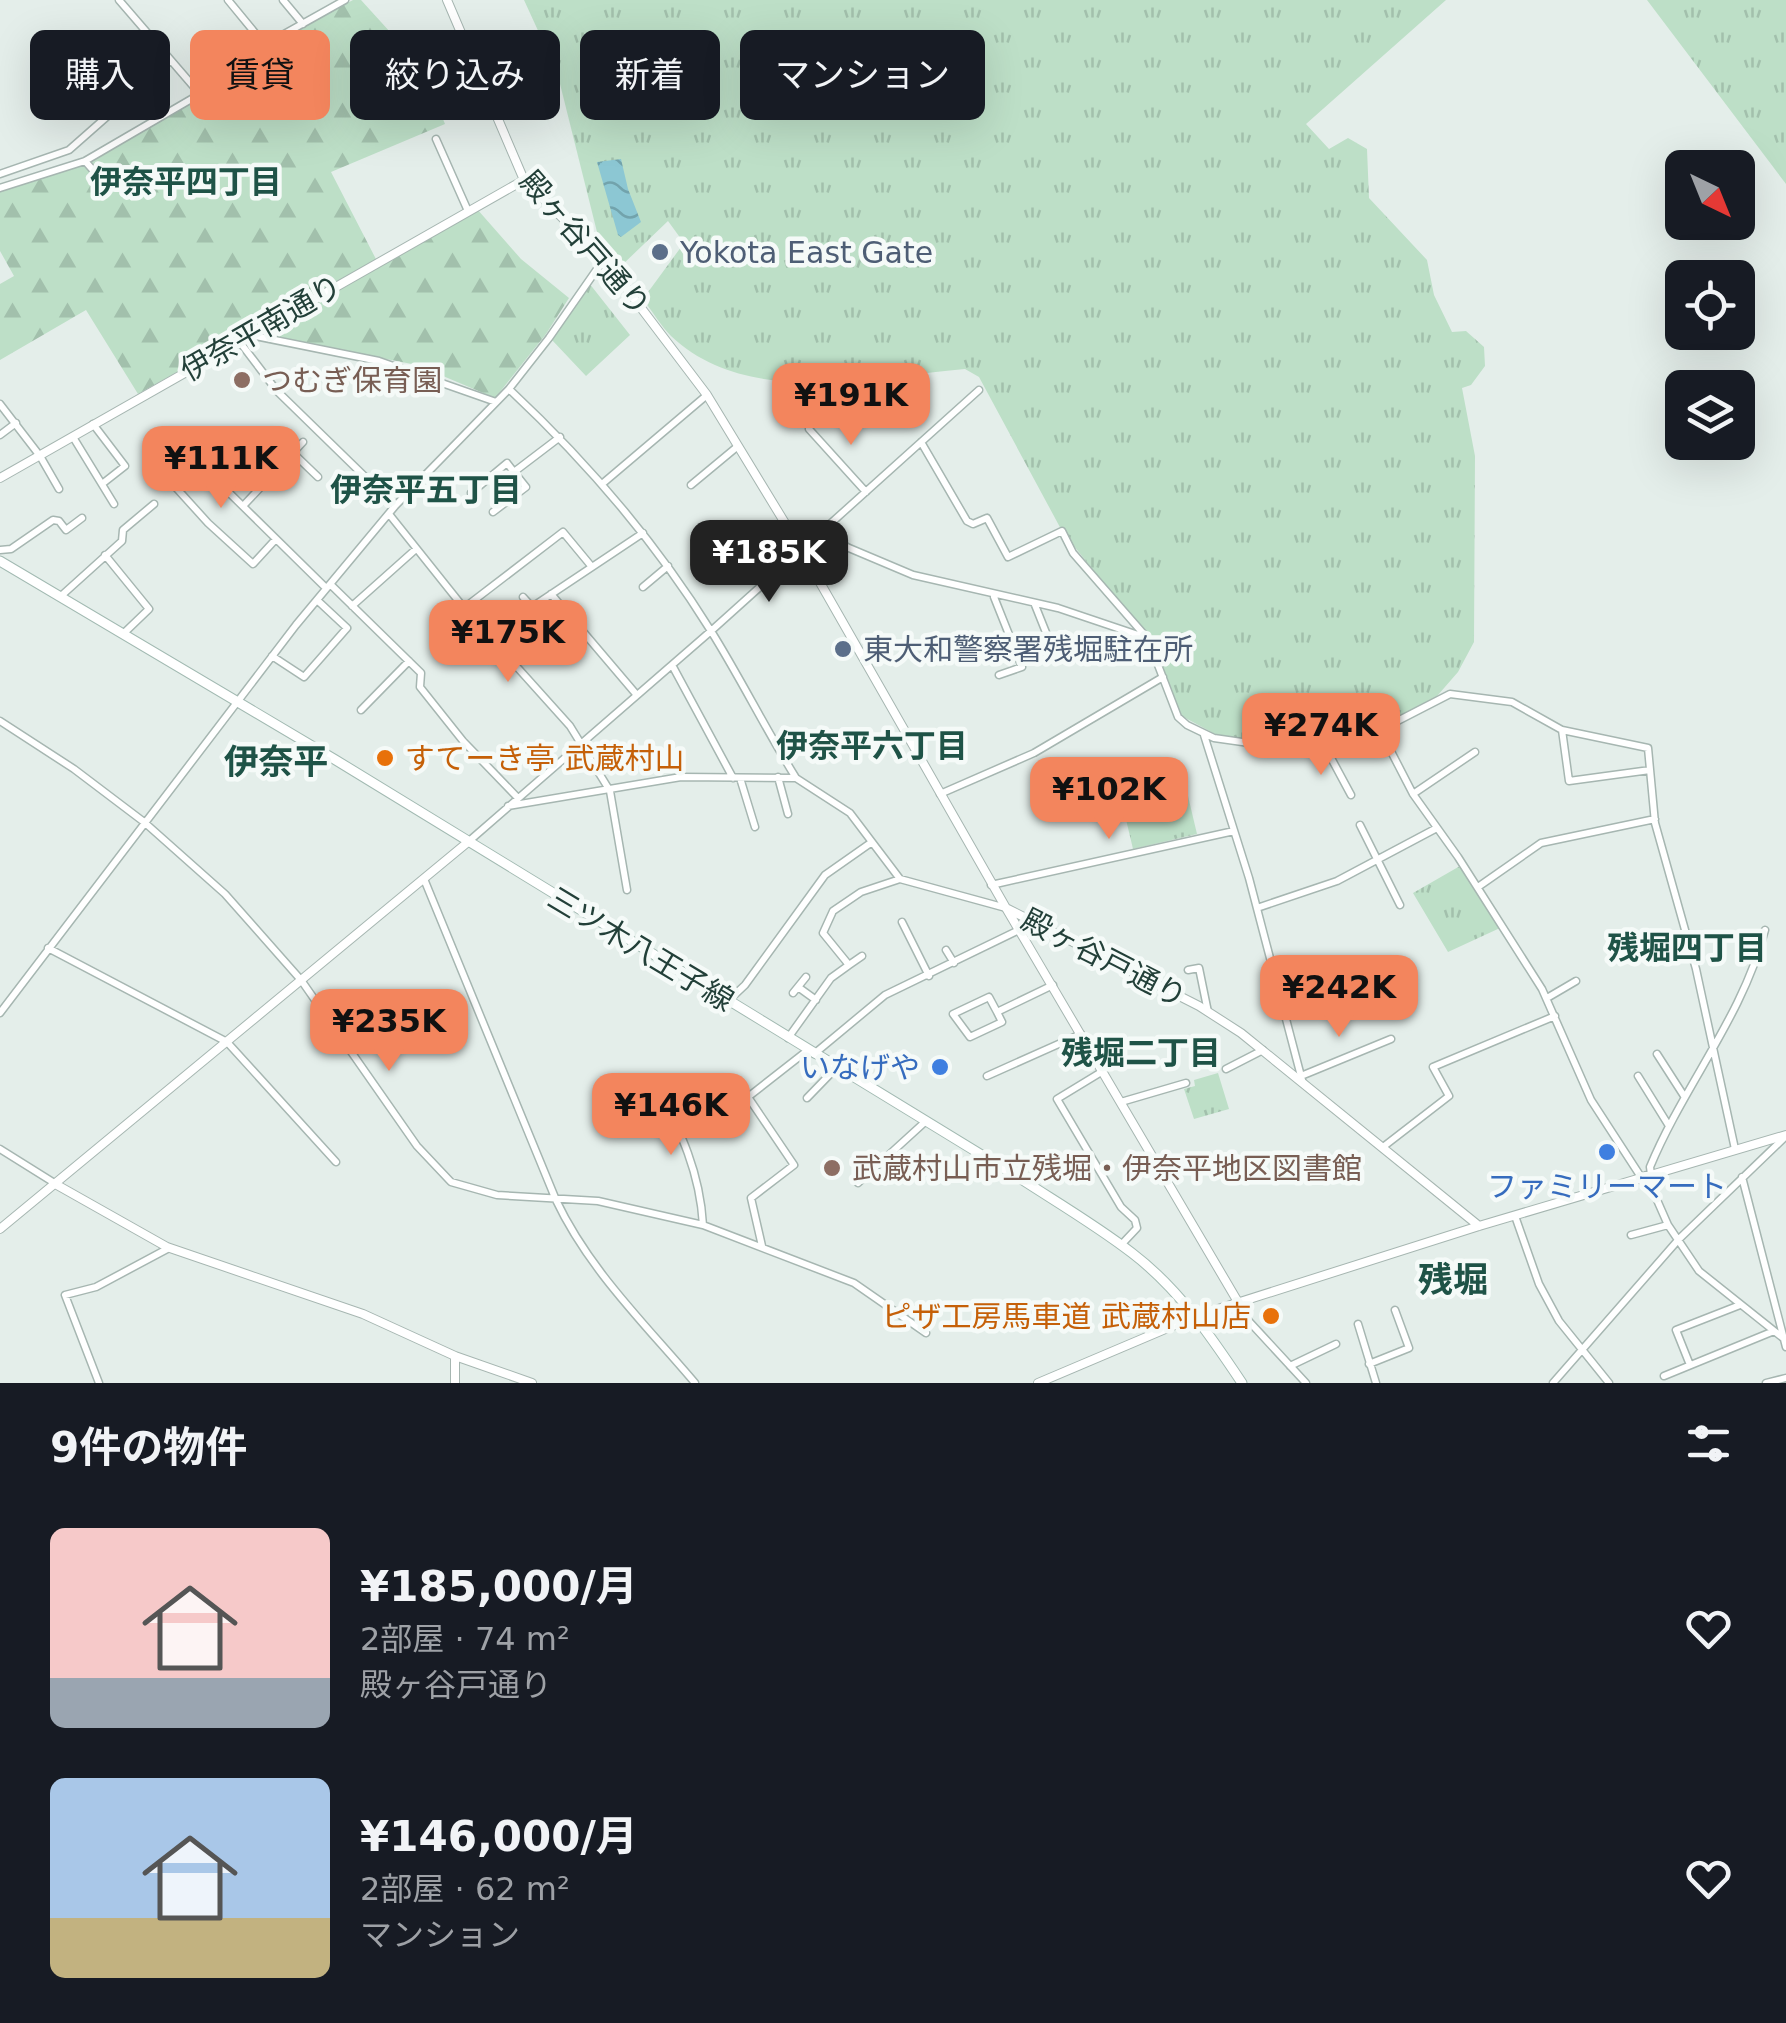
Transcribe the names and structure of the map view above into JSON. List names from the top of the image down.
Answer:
{
  "streets": {
    "main road": ["三ツ木八王子線"],
    "street": ["殿ヶ谷戸通り", "伊奈平南通り"]
  },
  "crossings": [
    ["殿ヶ谷戸通り", "伊奈平南通り"]
  ],
  "districts": [
    "伊奈平四丁目",
    "伊奈平五丁目",
    "伊奈平六丁目",
    "伊奈平",
    "残堀四丁目",
    "残堀二丁目",
    "残堀"
  ],
  "places": [
    "Yokota East Gate",
    "つむぎ保育園",
    "東大和警察署残堀駐在所",
    "すてーき亭 武蔵村山",
    "いなげや",
    "ファミリーマート",
    "武蔵村山市立残堀・伊奈平地区図書館",
    "ピザ工房馬車道 武蔵村山店"
  ],
  "north": "bottom right",
  "page": {
    "chip": [
      "購入",
      "賃貸",
      "絞り込み",
      "新着",
      "マンション"
    ],
    "price": [
      "¥191K",
      "¥111K",
      "¥185K",
      "¥175K",
      "¥274K",
      "¥102K",
      "¥242K",
      "¥235K",
      "¥146K"
    ],
    "heading": "9件の物件",
    "list": [
      {
        "name": "¥185,000/月",
        "note": "2部屋 · 74 m² · 殿ヶ谷戸通り"
      },
      {
        "name": "¥146,000/月",
        "note": "2部屋 · 62 m² · マンション"
      }
    ]
  }
}
